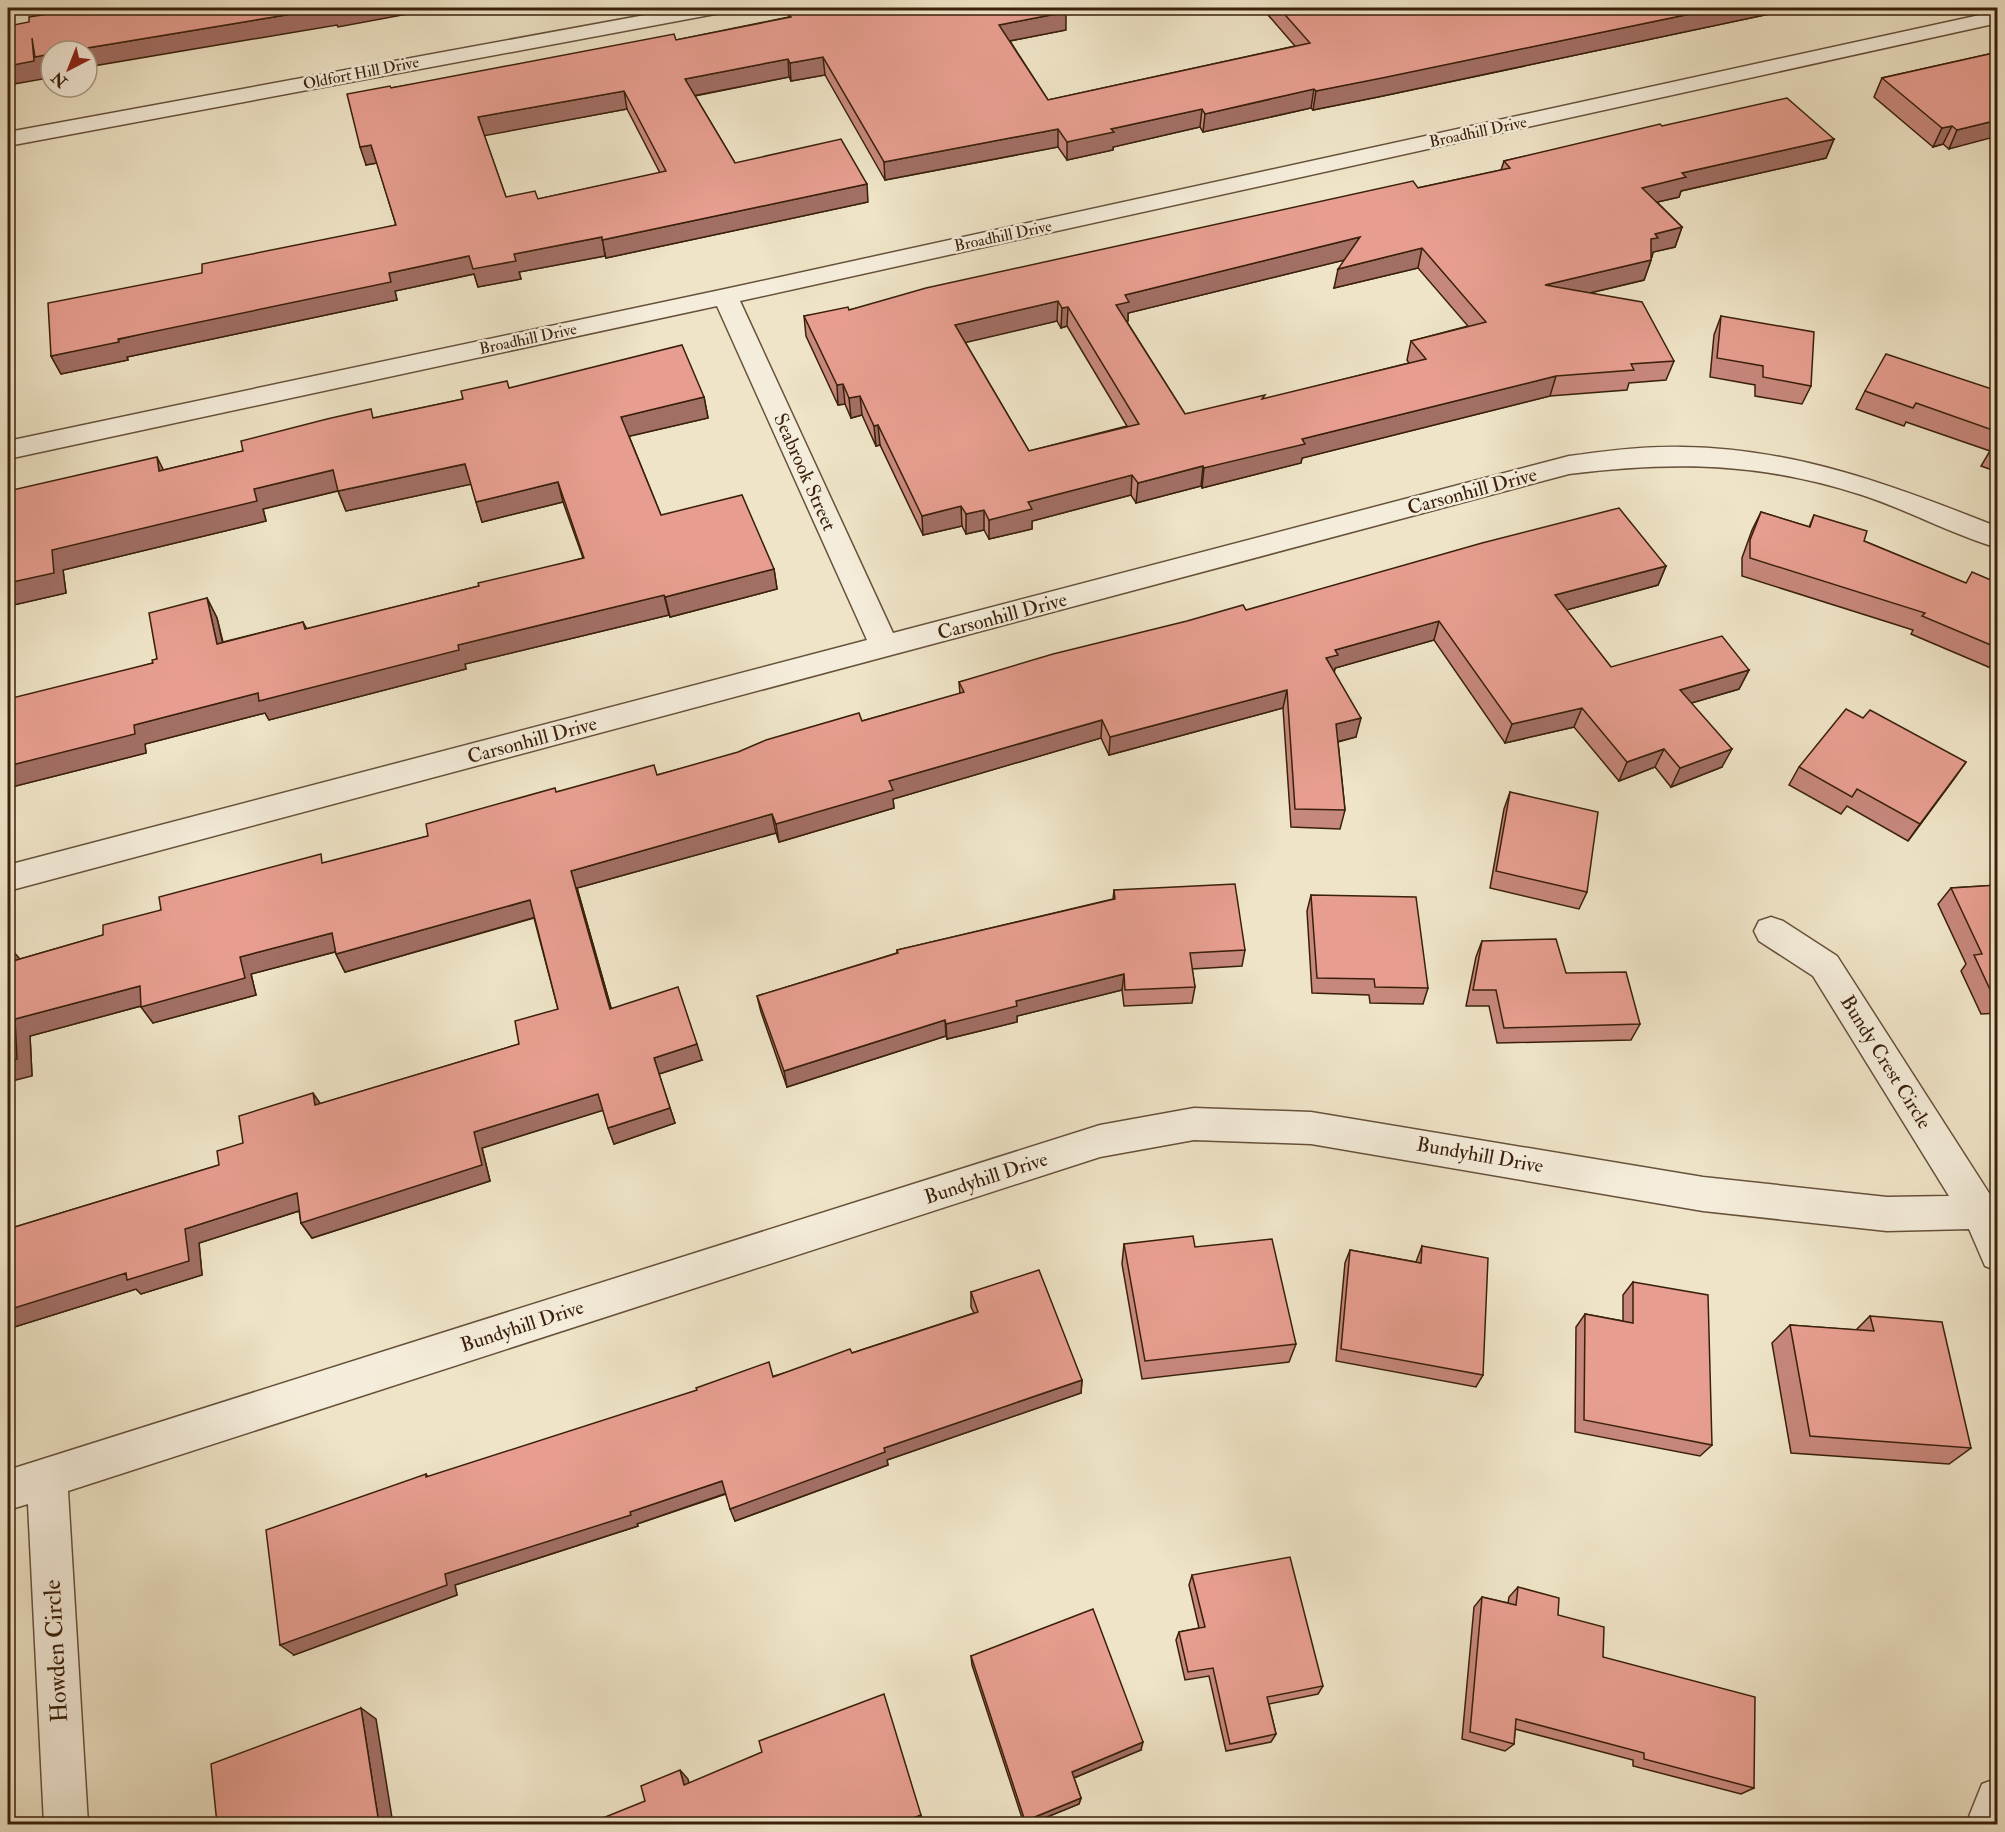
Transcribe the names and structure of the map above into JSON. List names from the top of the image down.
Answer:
{
  "streets": {
    "street": [
      "Oldfort Hill Drive",
      "Broadhill Drive",
      "Seabrook Street",
      "Carsonhill Drive",
      "Bundy Crest Circle",
      "Bundyhill Drive",
      "Howden Circle"
    ]
  },
  "crossings": [
    ["Broadhill Drive", "Seabrook Street"],
    ["Seabrook Street", "Carsonhill Drive"],
    ["Bundy Crest Circle", "Bundyhill Drive"],
    ["Bundyhill Drive", "Howden Circle"]
  ],
  "north": "bottom left"
}
